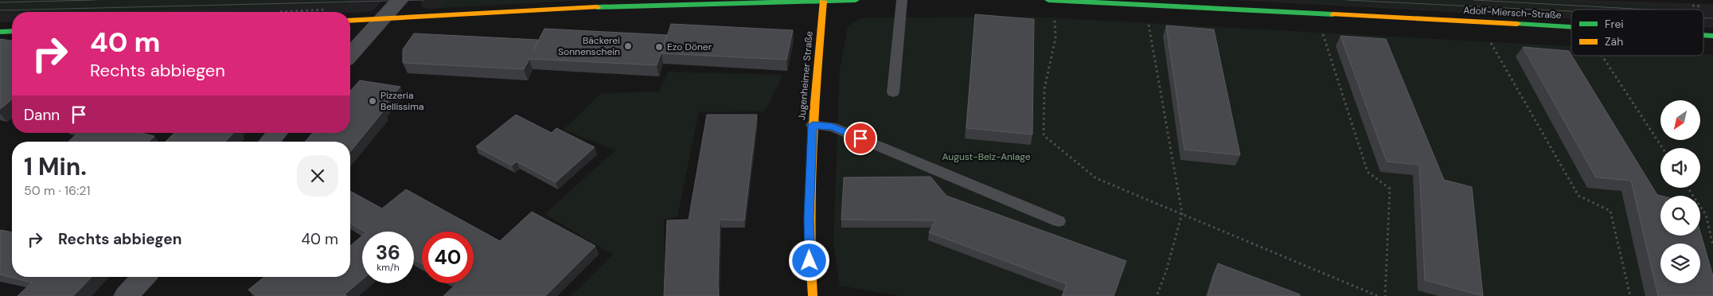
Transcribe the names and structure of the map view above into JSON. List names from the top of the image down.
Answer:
{
  "streets": {
    "main road": ["Adolf-Miersch-Straße", "Jugenheimer Straße"]
  },
  "parks": ["August-Belz-Anlage"],
  "places": ["Bäckerei Sonnenschein", "Ezo Döner", "Pizzeria Bellissima"],
  "legend": ["Frei", "Zäh"],
  "north": "bottom left",
  "page": {
    "turn": ["40 m", "Rechts abbiegen"],
    "then": "Dann",
    "heading": ["1 Min.", "50 m · 16:21"],
    "list": [
      {
        "name": "Rechts abbiegen",
        "value": "40 m"
      }
    ],
    "speed": "36 km/h",
    "limit": "40"
  }
}
